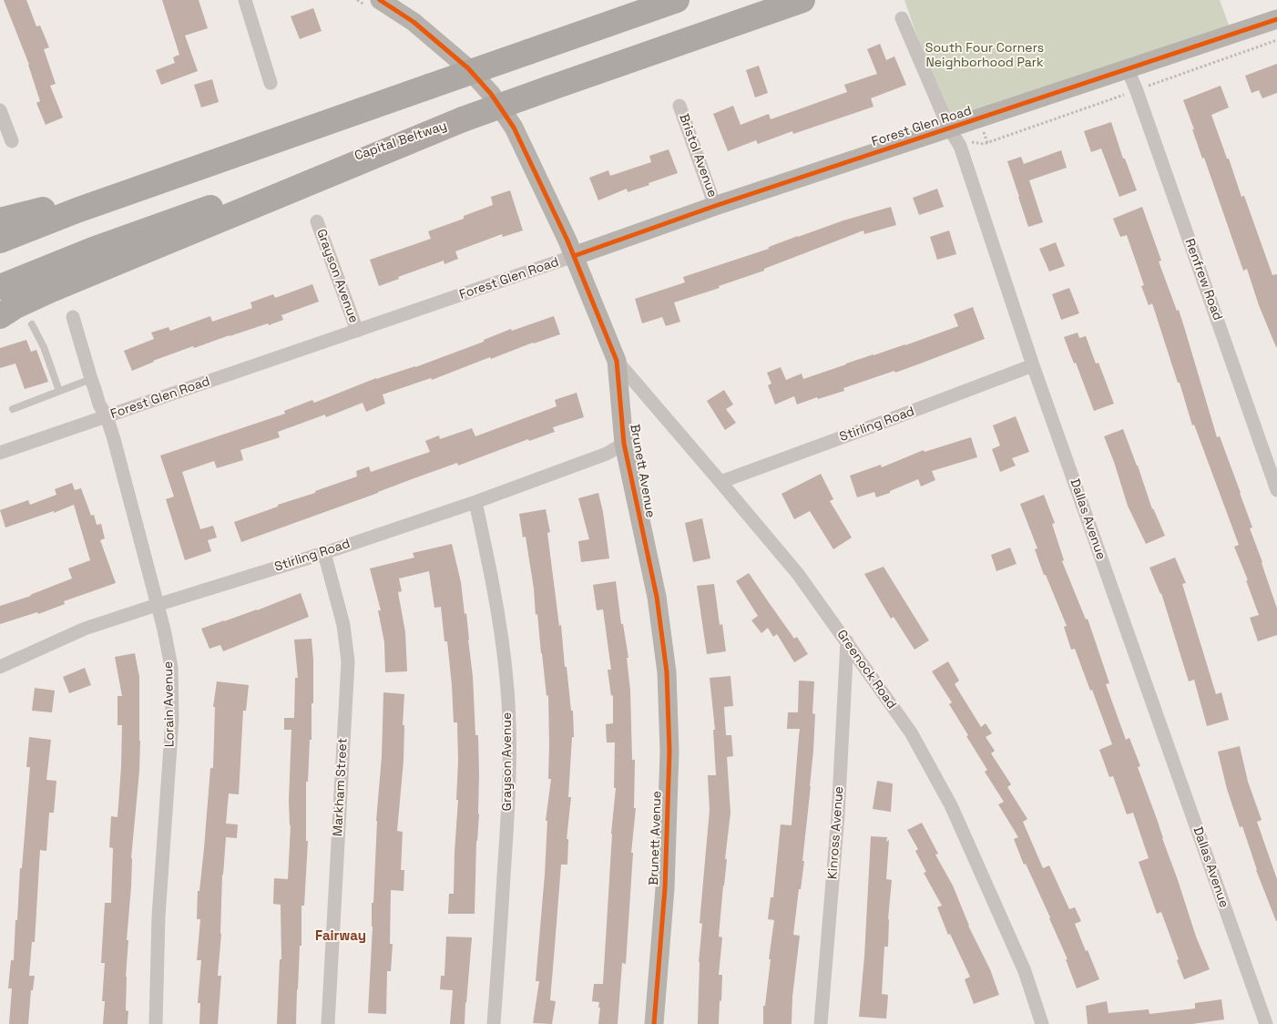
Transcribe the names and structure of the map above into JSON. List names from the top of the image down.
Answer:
{
  "streets": {
    "highway": ["Capital Beltway"],
    "street": [
      "Forest Glen Road",
      "Bristol Avenue",
      "Grayson Avenue",
      "Renfrew Road",
      "Stirling Road",
      "Brunett Avenue",
      "Dallas Avenue",
      "Greenock Road",
      "Lorain Avenue",
      "Markham Street",
      "Kinross Avenue"
    ]
  },
  "crossings": [
    ["Forest Glen Road", "Bristol Avenue"],
    ["Forest Glen Road", "Grayson Avenue"],
    ["Forest Glen Road", "Renfrew Road"],
    ["Forest Glen Road", "Brunett Avenue"],
    ["Forest Glen Road", "Dallas Avenue"],
    ["Forest Glen Road", "Lorain Avenue"],
    ["Grayson Avenue", "Stirling Road"],
    ["Stirling Road", "Brunett Avenue"],
    ["Stirling Road", "Dallas Avenue"],
    ["Stirling Road", "Greenock Road"],
    ["Stirling Road", "Lorain Avenue"],
    ["Stirling Road", "Markham Street"],
    ["Brunett Avenue", "Greenock Road"],
    ["Greenock Road", "Kinross Avenue"]
  ],
  "districts": ["Fairway"],
  "parks": ["South Four Corners Neighborhood Park"]
}
